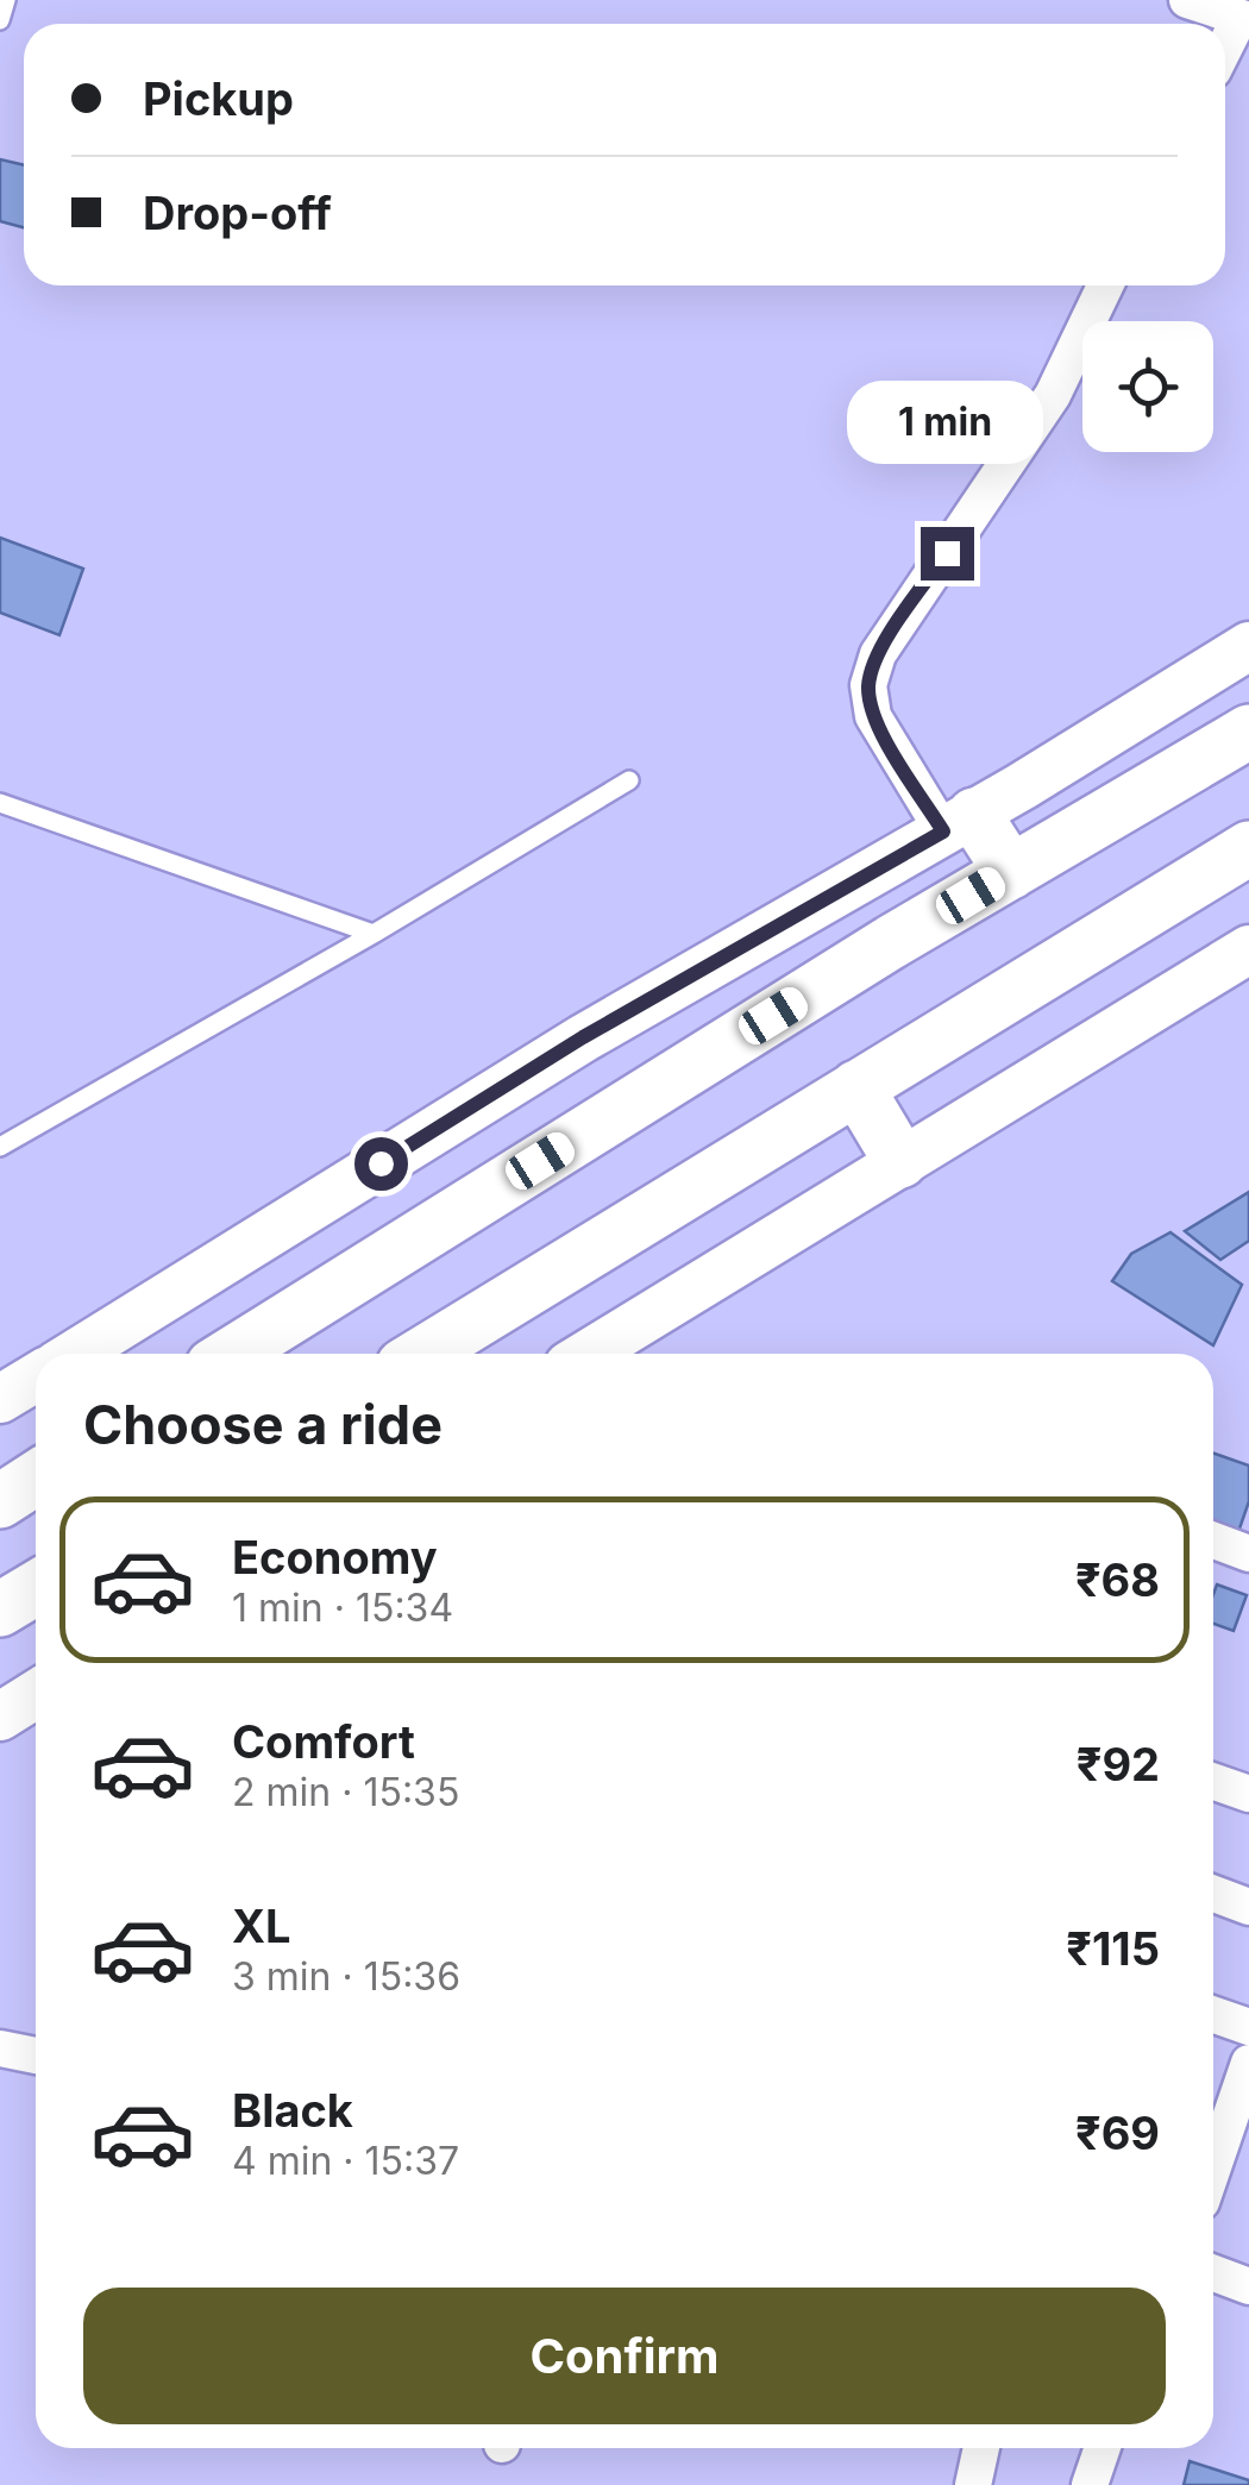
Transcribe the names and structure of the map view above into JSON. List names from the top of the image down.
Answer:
{
  "page": {
    "banner": ["Pickup", "Drop-off"],
    "bubble": "1 min",
    "heading": "Choose a ride",
    "list": [
      {
        "name": "Economy",
        "note": "1 min · 15:34",
        "value": "₹68"
      },
      {
        "name": "Comfort",
        "note": "2 min · 15:35",
        "value": "₹92"
      },
      {
        "name": "XL",
        "note": "3 min · 15:36",
        "value": "₹115"
      },
      {
        "name": "Black",
        "note": "4 min · 15:37",
        "value": "₹69"
      }
    ],
    "buttons": "Confirm"
  }
}
